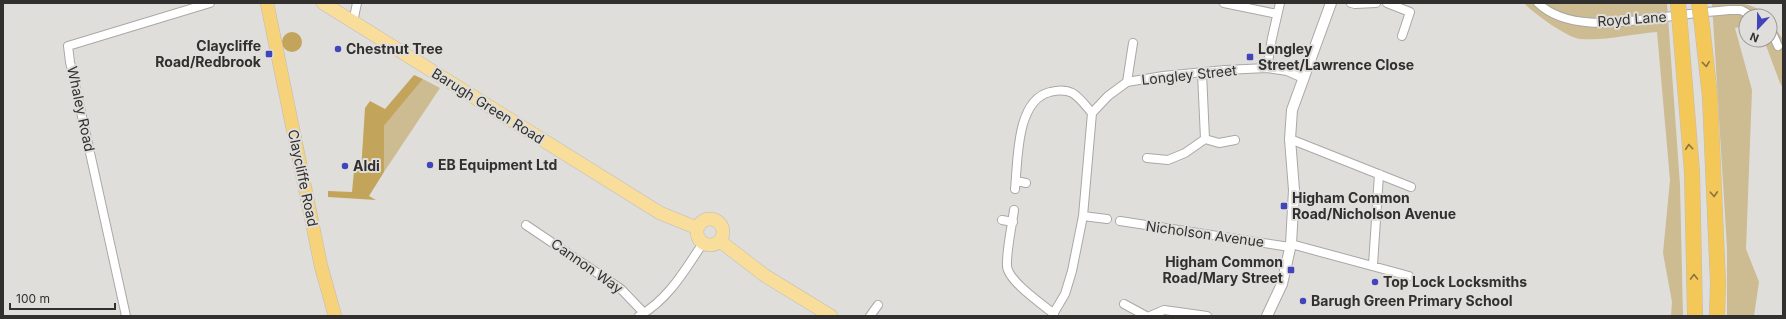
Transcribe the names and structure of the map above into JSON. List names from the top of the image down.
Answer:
{
  "streets": {
    "highway": ["Claycliffe Road"],
    "main road": ["Barugh Green Road"],
    "street": [
      "Royd Lane",
      "Longley Street",
      "Whaley Road",
      "Nicholson Avenue",
      "Cannon Way"
    ]
  },
  "crossings": [
    ["Barugh Green Road", "Cannon Way"]
  ],
  "places": {
    "other": [
      "Chestnut Tree",
      "EB Equipment Ltd",
      "Aldi",
      "Top Lock Locksmiths",
      "Barugh Green Primary School"
    ],
    "transit": [
      "Claycliffe Road/Redbrook",
      "Longley Street/Lawrence Close",
      "Higham Common Road/Nicholson Avenue",
      "Higham Common Road/Mary Street"
    ]
  },
  "scale_bar": "100 m",
  "north": "bottom"
}
